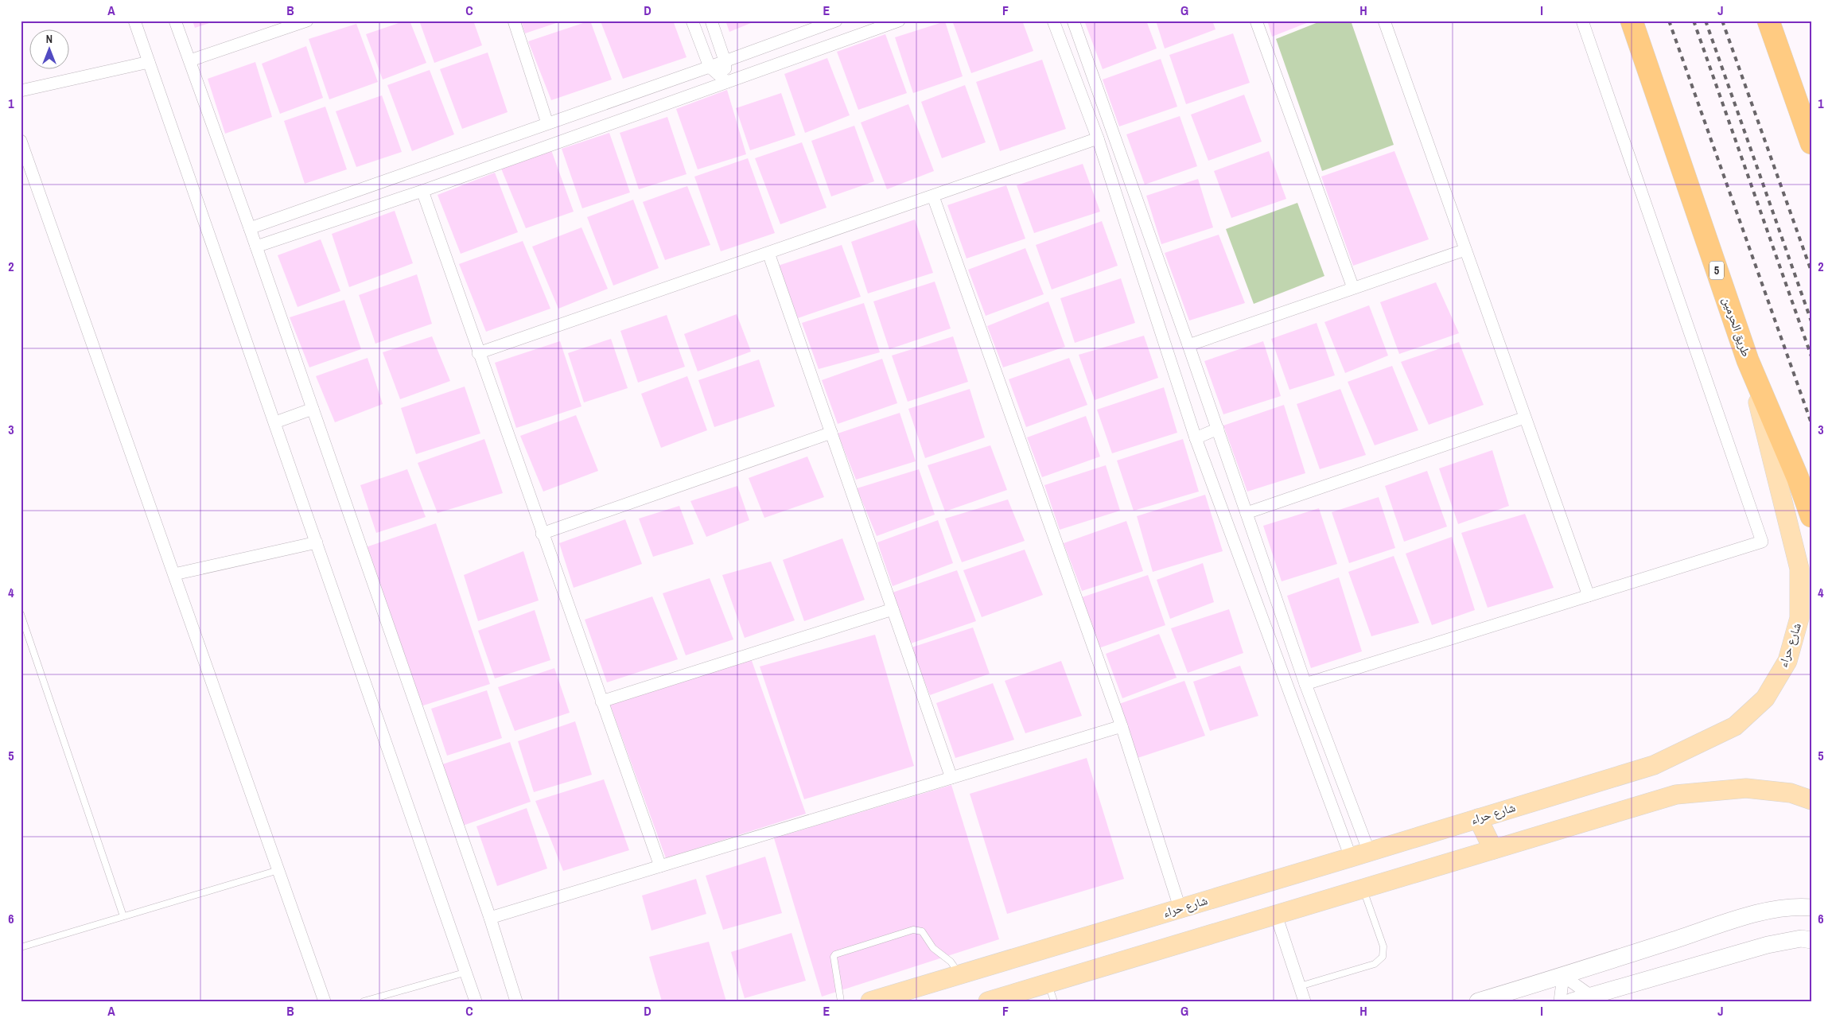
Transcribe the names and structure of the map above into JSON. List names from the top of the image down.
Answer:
{
  "streets": {
    "highway": ["5", "طريق الحرمين"],
    "main road": ["شارع حراء"]
  },
  "crossings": [
    ["طريق الحرمين", "شارع حراء"]
  ],
  "north": "top",
  "grid": {
    "columns": [
      "A",
      "B",
      "C",
      "D",
      "E",
      "F",
      "G",
      "H",
      "I",
      "J"
    ],
    "rows": [
      "1",
      "2",
      "3",
      "4",
      "5",
      "6"
    ]
  }
}
